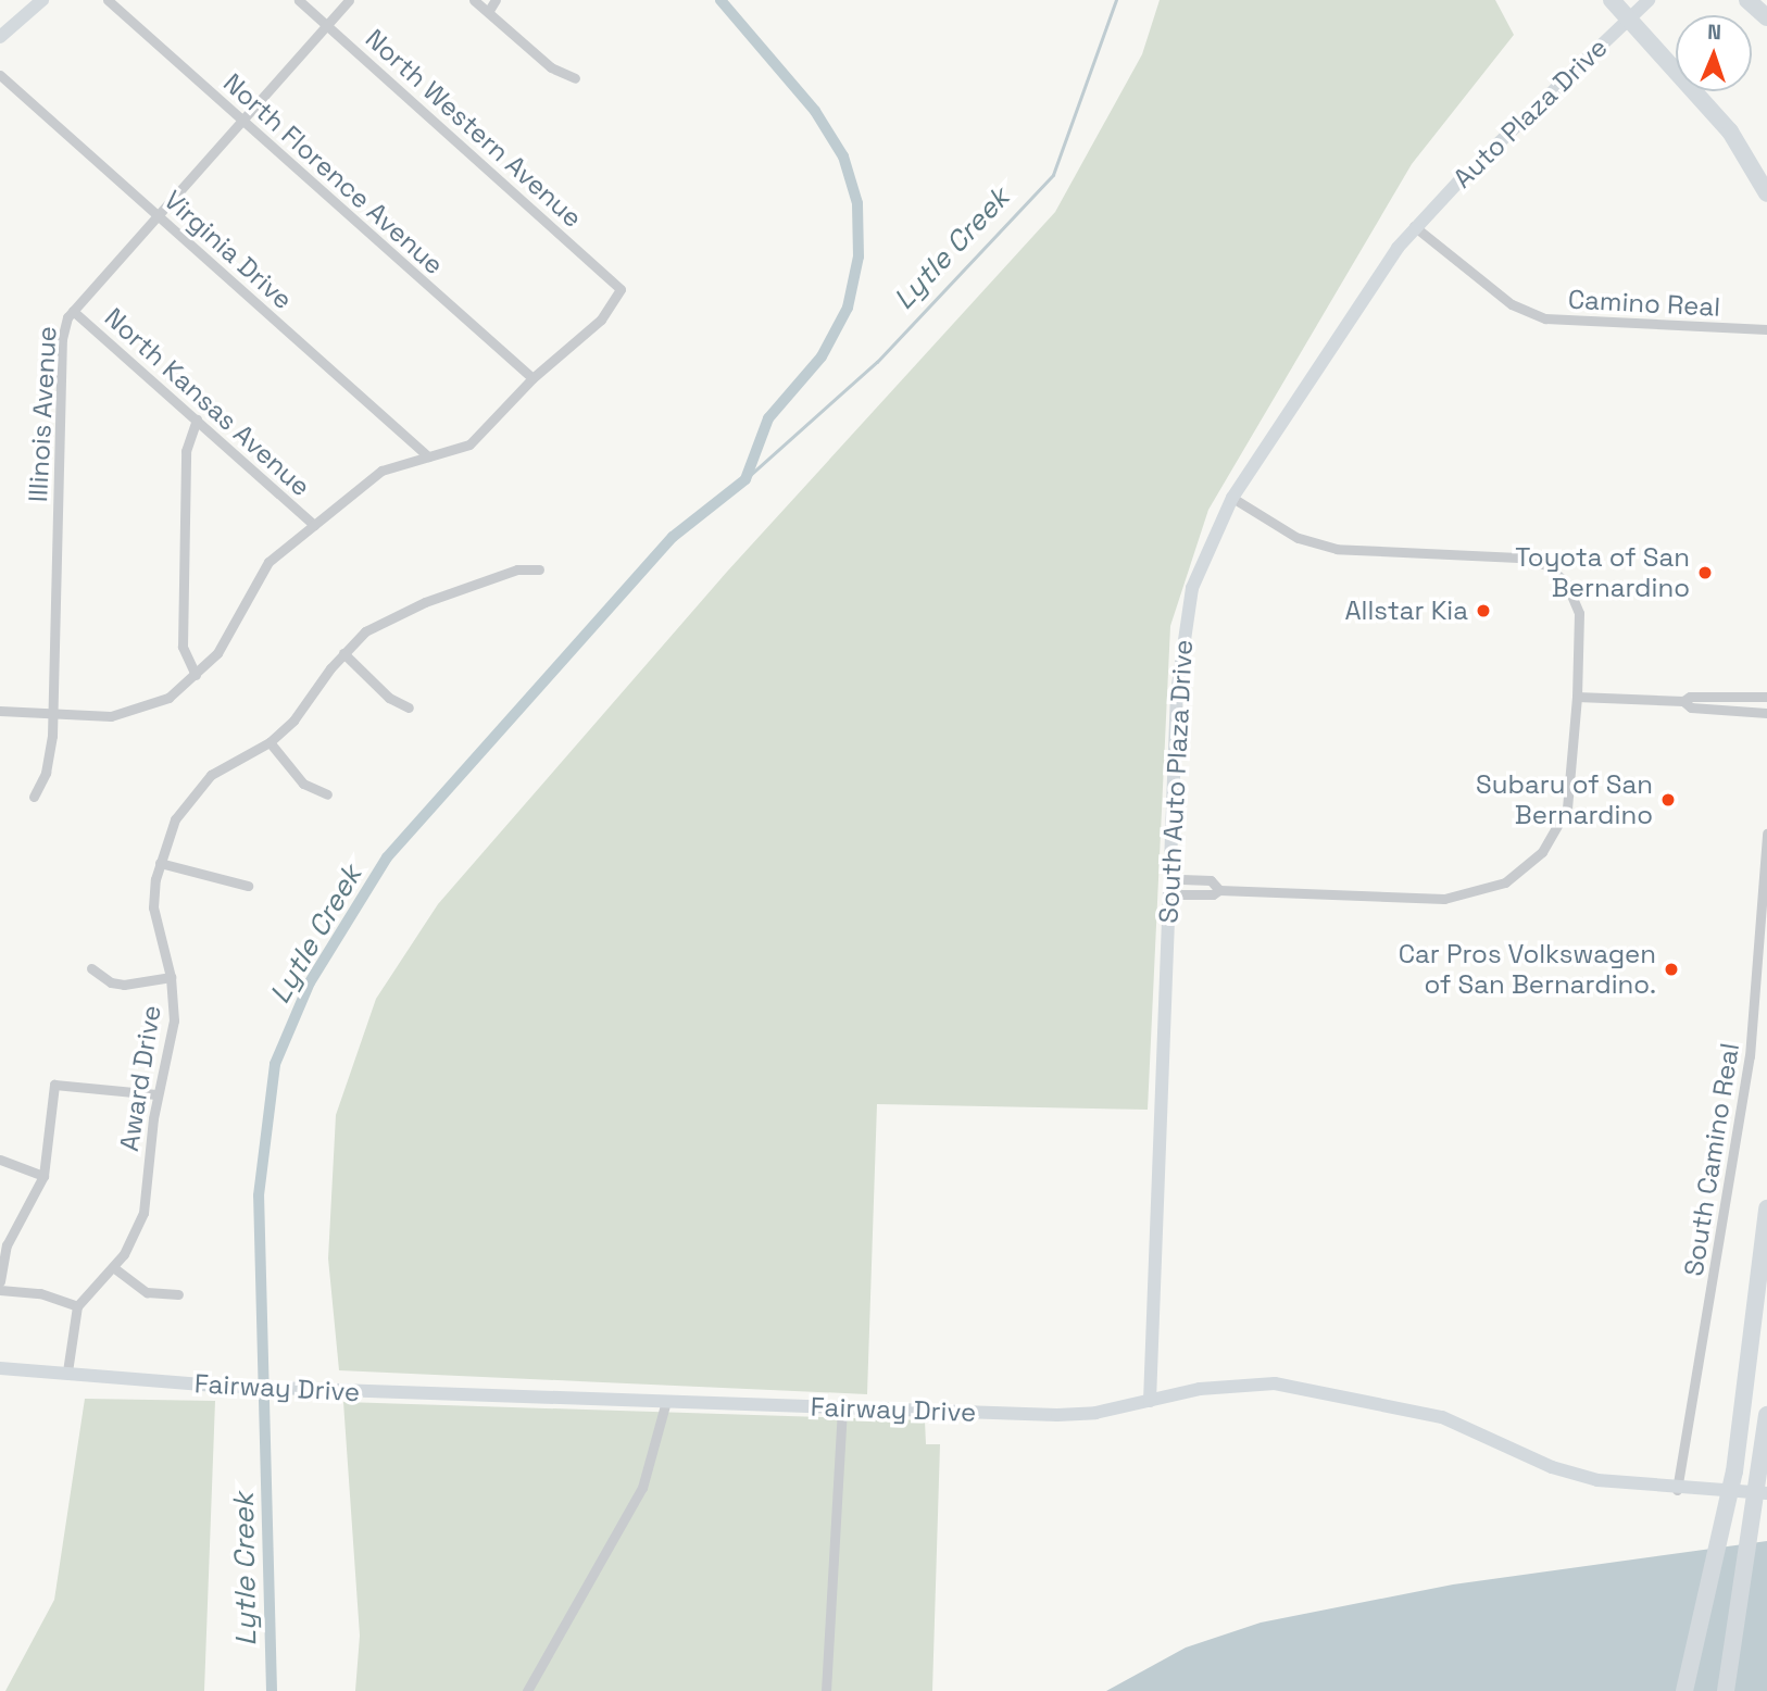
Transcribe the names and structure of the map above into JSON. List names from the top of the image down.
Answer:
{
  "streets": {
    "street": [
      "Auto Plaza Drive",
      "North Western Avenue",
      "North Florence Avenue",
      "Virginia Drive",
      "Camino Real",
      "North Kansas Avenue",
      "Illinois Avenue",
      "South Auto Plaza Drive",
      "Award Drive",
      "South Camino Real",
      "Fairway Drive"
    ]
  },
  "crossings": [
    ["Auto Plaza Drive", "Camino Real"],
    ["Auto Plaza Drive", "South Auto Plaza Drive"],
    ["North Western Avenue", "North Florence Avenue"],
    ["North Western Avenue", "Illinois Avenue"],
    ["North Florence Avenue", "Illinois Avenue"],
    ["Virginia Drive", "Illinois Avenue"],
    ["Camino Real", "South Auto Plaza Drive"],
    ["North Kansas Avenue", "Illinois Avenue"],
    ["South Auto Plaza Drive", "Fairway Drive"],
    ["South Camino Real", "Fairway Drive"]
  ],
  "water": ["Lytle Creek"],
  "places": [
    "Toyota of San Bernardino",
    "Allstar Kia",
    "Subaru of San Bernardino",
    "Car Pros Volkswagen of San Bernardino."
  ],
  "north": "top"
}
